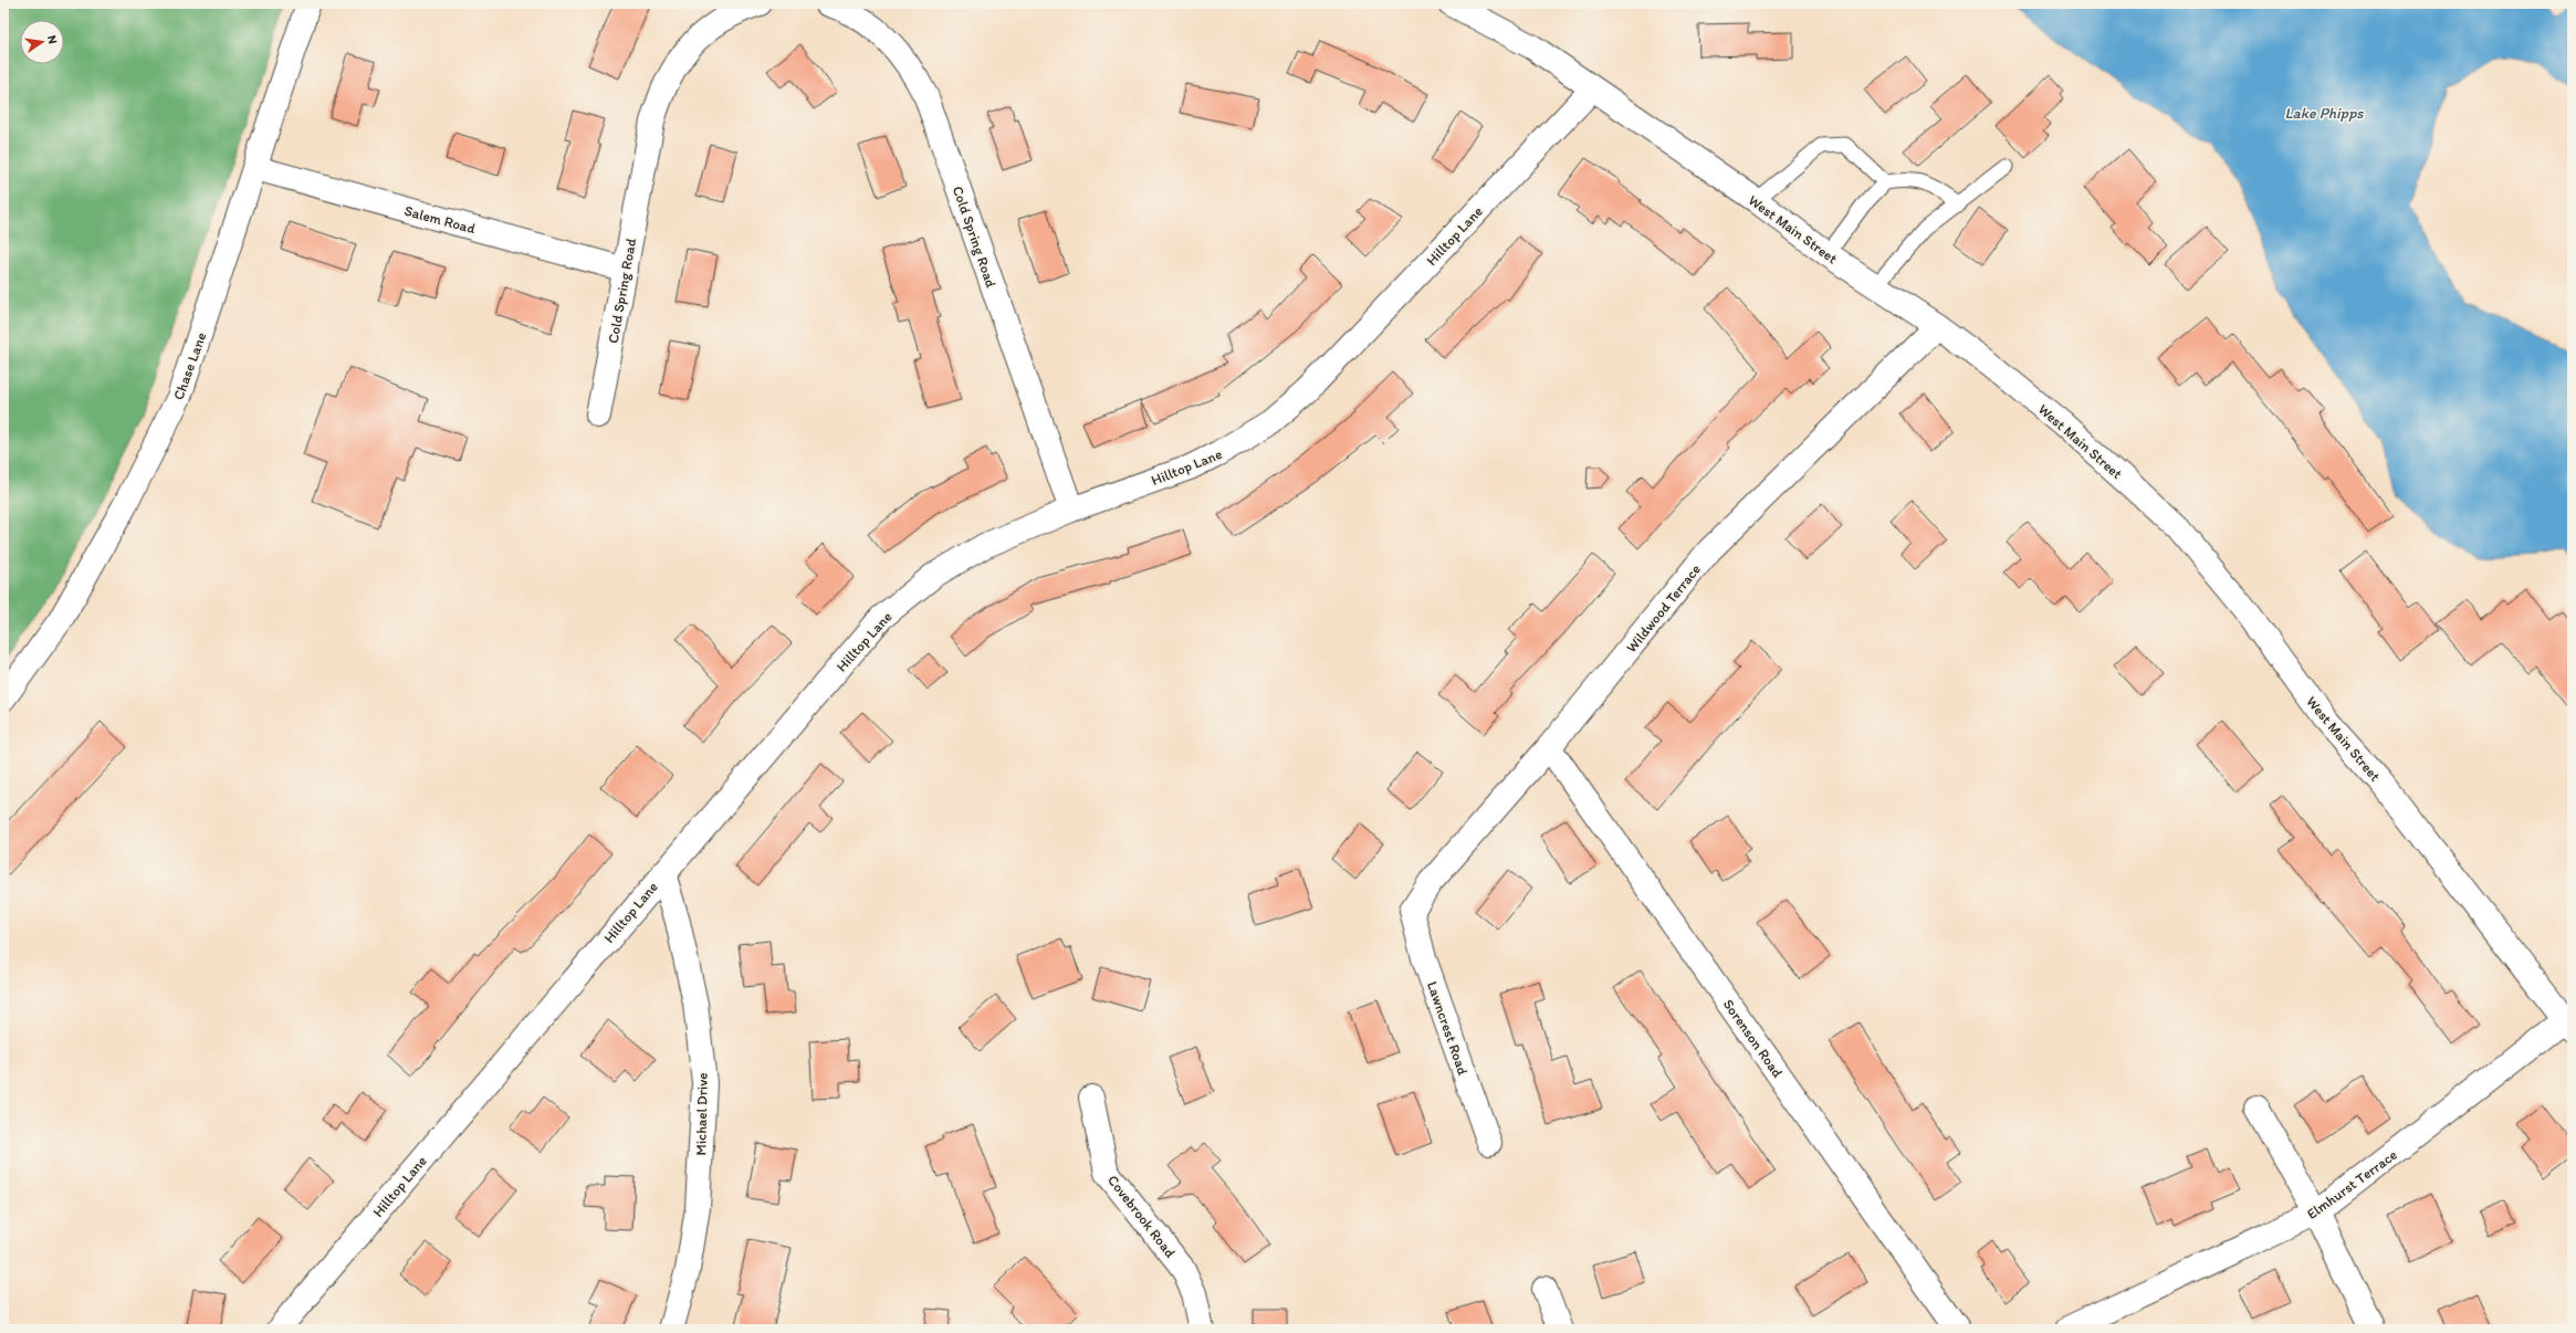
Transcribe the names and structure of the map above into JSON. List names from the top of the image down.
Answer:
{
  "streets": {
    "street": [
      "Salem Road",
      "West Main Street",
      "Hilltop Lane",
      "Cold Spring Road",
      "Chase Lane",
      "Wildwood Terrace",
      "Lawncrest Road",
      "Sorenson Road",
      "Michael Drive",
      "Elmhurst Terrace",
      "Covebrook Road"
    ]
  },
  "crossings": [
    ["Salem Road", "Cold Spring Road"],
    ["Salem Road", "Chase Lane"],
    ["West Main Street", "Hilltop Lane"],
    ["West Main Street", "Wildwood Terrace"],
    ["West Main Street", "Elmhurst Terrace"],
    ["Hilltop Lane", "Cold Spring Road"],
    ["Hilltop Lane", "Michael Drive"],
    ["Wildwood Terrace", "Lawncrest Road"],
    ["Wildwood Terrace", "Sorenson Road"]
  ],
  "water": ["Lake Phipps"],
  "north": "right"
}
